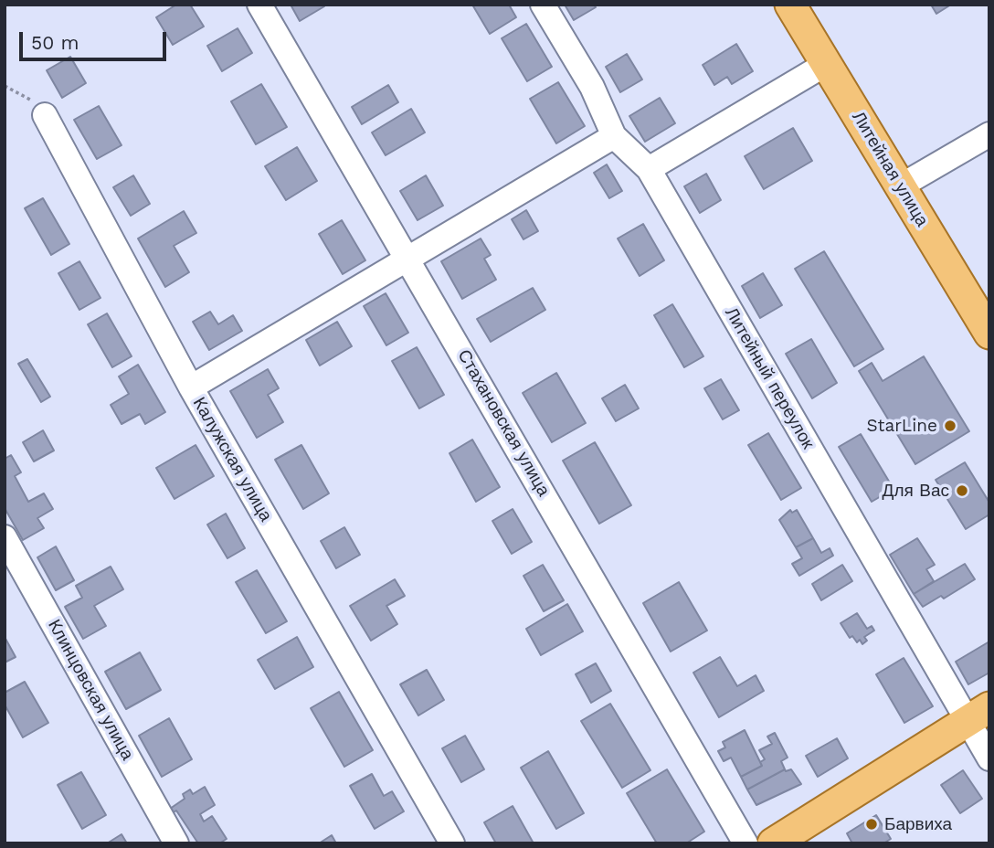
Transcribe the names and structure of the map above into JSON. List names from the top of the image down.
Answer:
{
  "streets": {
    "main road": ["Литейная улица"],
    "street": [
      "Литейный переулок",
      "Стахановская улица",
      "Калужская улица",
      "Клинцовская улица"
    ]
  },
  "places": ["StarLine", "Для Вас", "Барвиха"],
  "scale_bar": "50 m"
}
